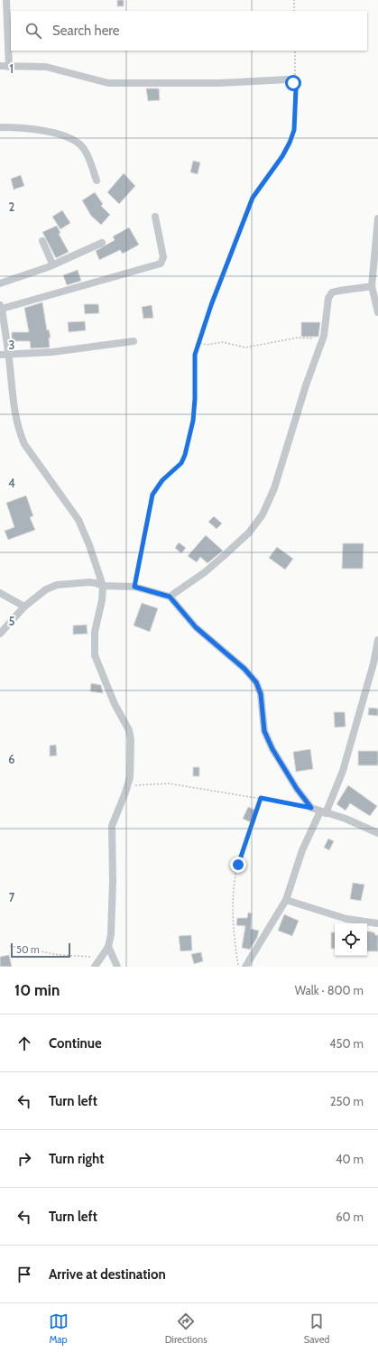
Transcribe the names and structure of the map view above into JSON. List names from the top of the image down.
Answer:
{
  "scale_bar": "50 m",
  "page": {
    "search": "Search here",
    "scale": "50 m",
    "heading": ["10 min", "Walk · 800 m"],
    "list": [
      ["Continue", "450 m"],
      ["Turn left", "250 m"],
      ["Turn right", "40 m"],
      ["Turn left", "60 m"],
      "Arrive at destination"
    ],
    "nav": ["Map", "Directions", "Saved"]
  },
  "grid": {
    "rows": [
      "1",
      "2",
      "3",
      "4",
      "5",
      "6",
      "7"
    ]
  }
}
